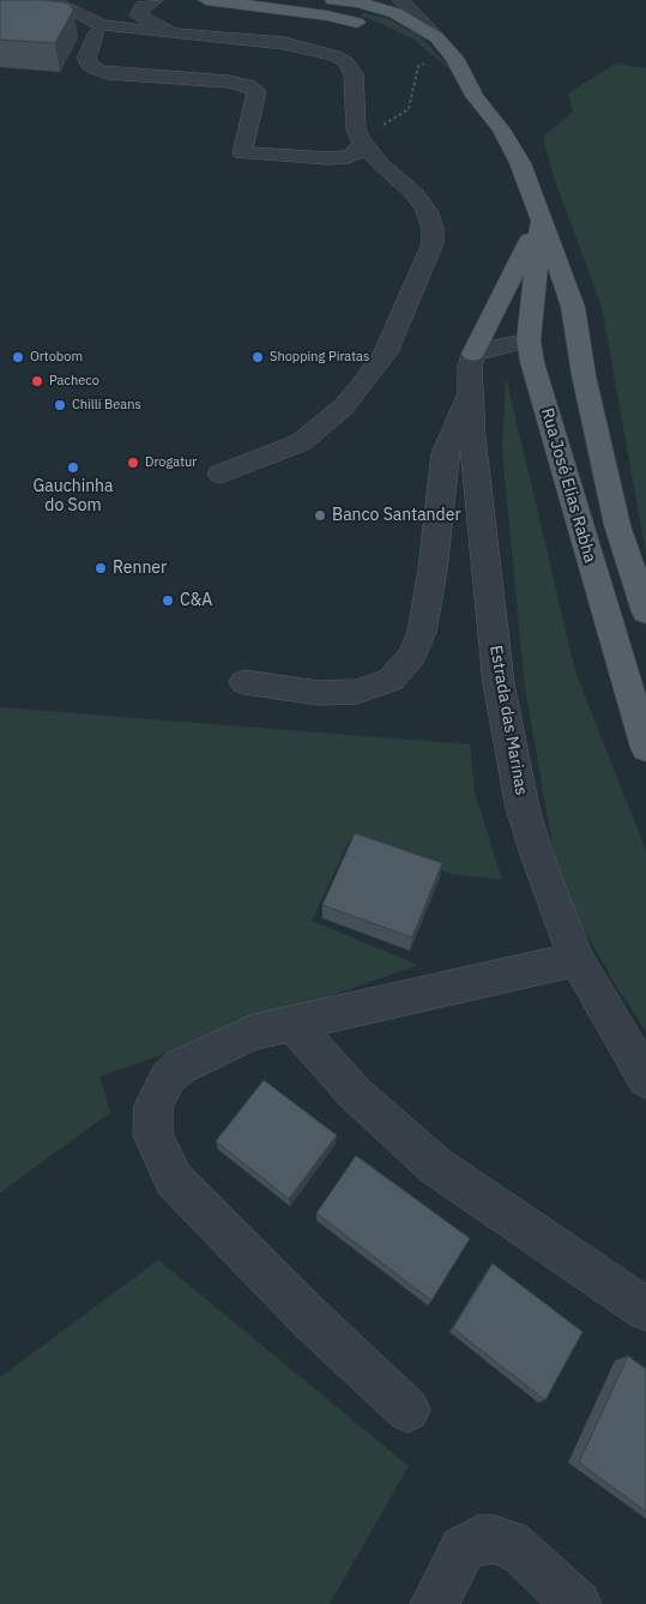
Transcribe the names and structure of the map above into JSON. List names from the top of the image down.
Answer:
{
  "streets": {
    "main road": ["Rua José Elias Rabha"],
    "street": ["Estrada das Marinas"]
  },
  "places": [
    "Ortobom",
    "Shopping Piratas",
    "Pacheco",
    "Chilli Beans",
    "Drogatur",
    "Gauchinha do Som",
    "Banco Santander",
    "Renner",
    "C&A"
  ]
}
